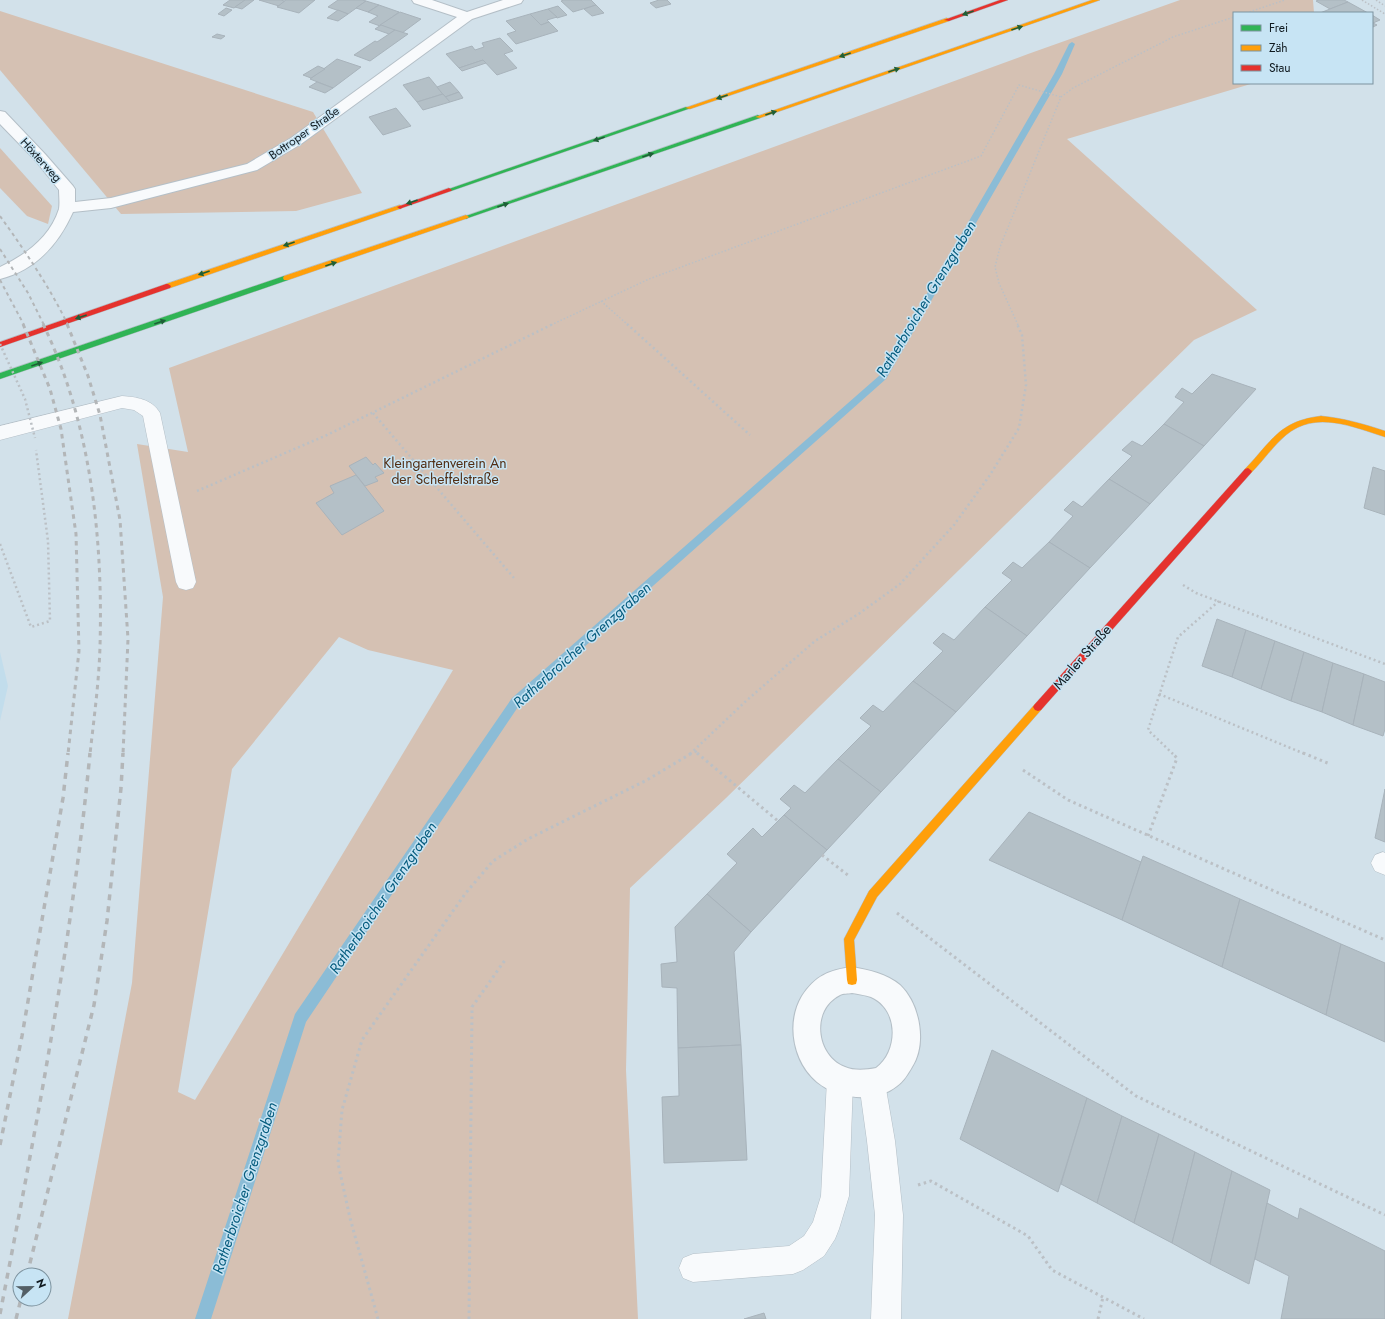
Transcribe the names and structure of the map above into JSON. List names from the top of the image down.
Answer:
{
  "streets": {
    "main road": ["Marler Straße"],
    "street": ["Bottroper Straße", "Höxterweg"]
  },
  "crossings": [
    ["Bottroper Straße", "Höxterweg"]
  ],
  "water": ["Ratherbroicher Grenzgraben"],
  "parks": ["Kleingartenverein An der Scheffelstraße"],
  "legend": ["Frei", "Zäh", "Stau"],
  "north": "right"
}
